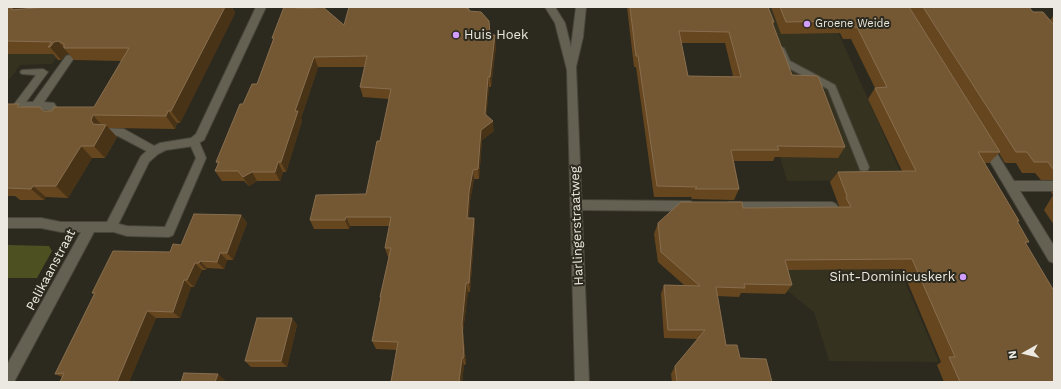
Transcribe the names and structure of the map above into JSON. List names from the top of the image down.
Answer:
{
  "streets": {
    "street": ["Harlingerstraatweg", "Pelikaanstraat"]
  },
  "places": ["Groene Weide", "Huis Hoek", "Sint-Dominicuskerk"],
  "north": "left"
}
